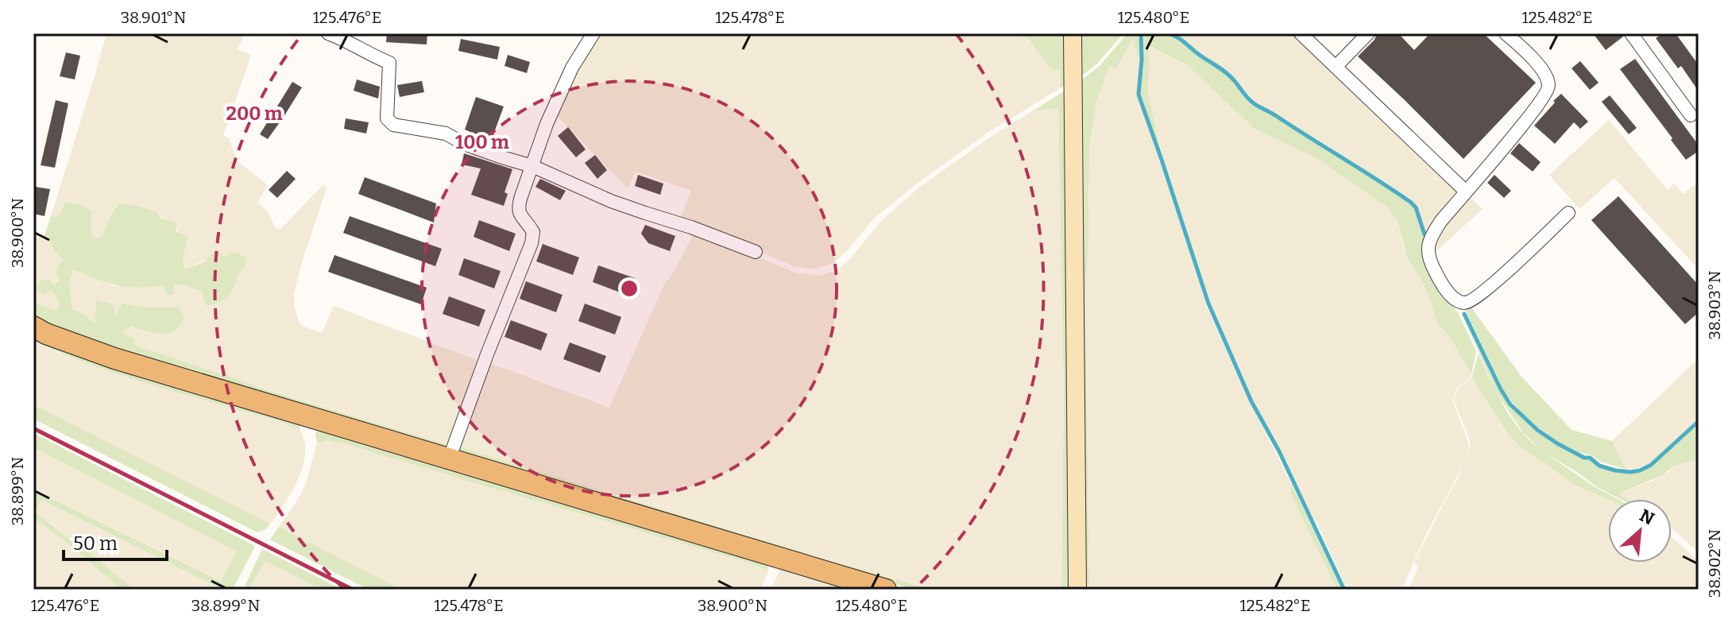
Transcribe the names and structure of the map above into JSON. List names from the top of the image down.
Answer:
{
  "scale_bar": "50 m",
  "north": "top right",
  "coordinates": [
    "38.901°N",
    "125.476°E",
    "125.478°E",
    "125.480°E",
    "125.482°E",
    "38.900°N",
    "38.903°N",
    "38.899°N",
    "38.902°N"
  ],
  "rings": ["200 m", "100 m"]
}
